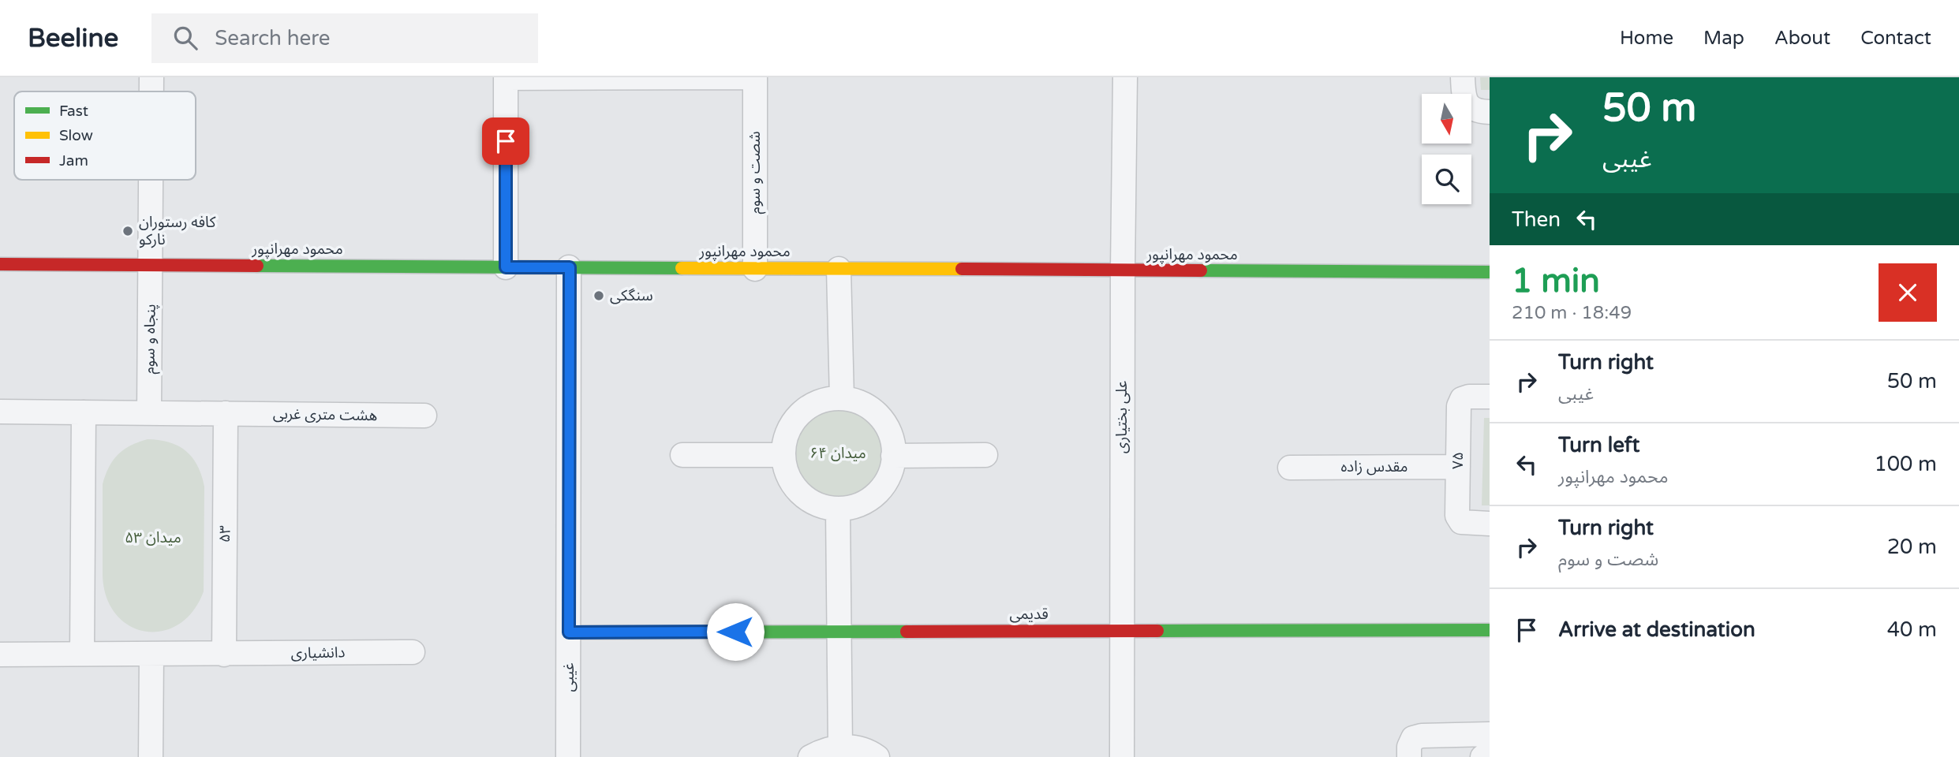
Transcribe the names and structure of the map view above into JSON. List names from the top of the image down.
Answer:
{
  "streets": {
    "street": [
      "شصت و سوم",
      "محمود مهرانپور",
      "پنجاه و سوم",
      "هشت متری غربی",
      "علی بختیاری",
      "۷۵",
      "مقدس زاده",
      "۵۳",
      "قدیمی",
      "دانشیاری",
      "غیبی"
    ]
  },
  "crossings": [
    ["شصت و سوم", "محمود مهرانپور"],
    ["محمود مهرانپور", "پنجاه و سوم"],
    ["محمود مهرانپور", "علی بختیاری"],
    ["محمود مهرانپور", "غیبی"],
    ["هشت متری غربی", "۵۳"],
    ["علی بختیاری", "قدیمی"],
    ["۷۵", "مقدس زاده"],
    ["۵۳", "دانشیاری"],
    ["قدیمی", "غیبی"]
  ],
  "parks": ["میدان ۶۴", "میدان ۵۳"],
  "places": ["کافه رستوران نارکو", "سنگکی"],
  "legend": ["Fast", "Slow", "Jam"],
  "north": "bottom",
  "page": {
    "header": "Beeline",
    "search": "Search here",
    "nav": [
      "Home",
      "Map",
      "About",
      "Contact"
    ],
    "turn": ["50 m", "غیبی"],
    "then": "Then",
    "heading": ["1 min", "210 m · 18:49"],
    "list": [
      {
        "name": "Turn right",
        "note": "غیبی",
        "value": "50 m"
      },
      {
        "name": "Turn left",
        "note": "محمود مهرانپور",
        "value": "100 m"
      },
      {
        "name": "Turn right",
        "note": "شصت و سوم",
        "value": "20 m"
      },
      {
        "name": "Arrive at destination",
        "value": "40 m"
      }
    ]
  }
}
